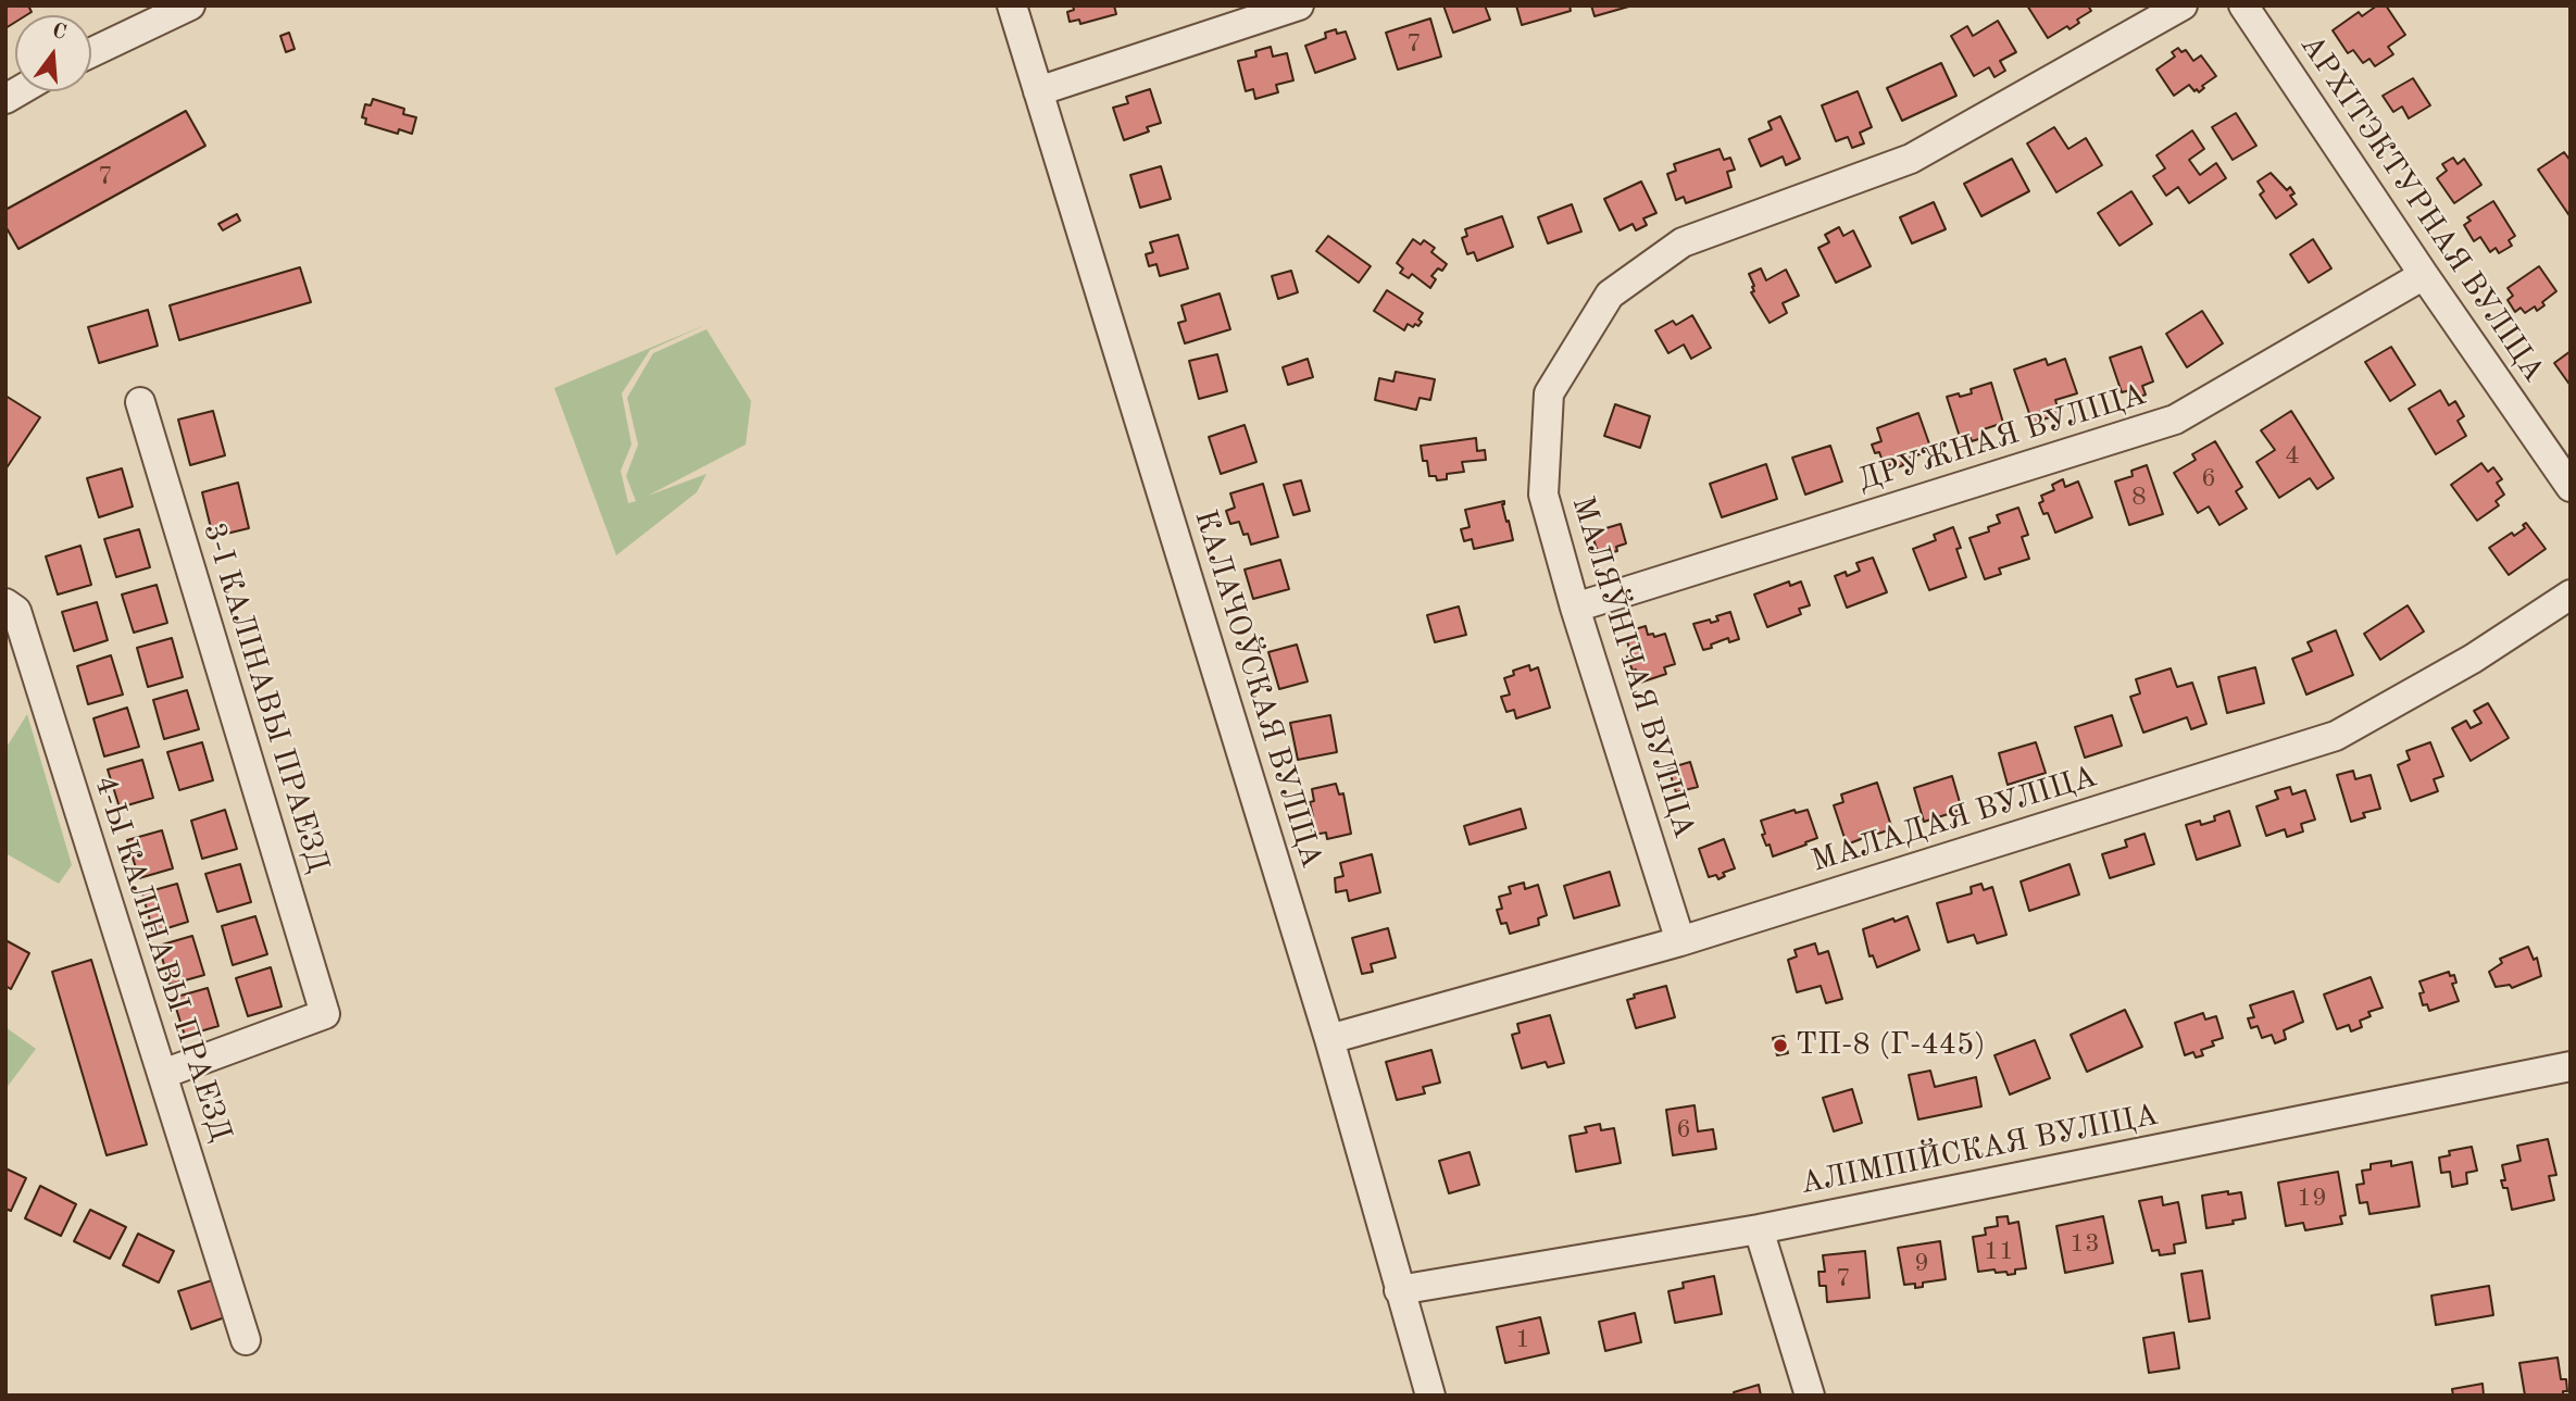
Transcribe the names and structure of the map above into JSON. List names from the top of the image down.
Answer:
{
  "streets": {
    "street": [
      "АРХІТЭКТУРНАЯ ВУЛІЦА",
      "ДРУЖНАЯ ВУЛІЦА",
      "МАЛЯЎНІЧАЯ ВУЛІЦА",
      "КАЛАЧОЎСКАЯ ВУЛІЦА",
      "3-І КАЛІНАВЫ ПРАЕЗД",
      "МАЛАДАЯ ВУЛІЦА",
      "4-Ы КАЛІНАВЫ ПРАЕЗД",
      "АЛІМПІЙСКАЯ ВУЛІЦА"
    ]
  },
  "crossings": [
    ["АРХІТЭКТУРНАЯ ВУЛІЦА", "ДРУЖНАЯ ВУЛІЦА"],
    ["ДРУЖНАЯ ВУЛІЦА", "МАЛЯЎНІЧАЯ ВУЛІЦА"],
    ["МАЛЯЎНІЧАЯ ВУЛІЦА", "МАЛАДАЯ ВУЛІЦА"],
    ["КАЛАЧОЎСКАЯ ВУЛІЦА", "МАЛАДАЯ ВУЛІЦА"],
    ["КАЛАЧОЎСКАЯ ВУЛІЦА", "АЛІМПІЙСКАЯ ВУЛІЦА"],
    ["3-І КАЛІНАВЫ ПРАЕЗД", "4-Ы КАЛІНАВЫ ПРАЕЗД"]
  ],
  "places": ["ТП-8 (Г-445)"],
  "house_numbers": [
    "7",
    "7",
    "4",
    "6",
    "8",
    "6",
    "19",
    "13",
    "11",
    "9",
    "7",
    "1"
  ],
  "north": "top"
}
